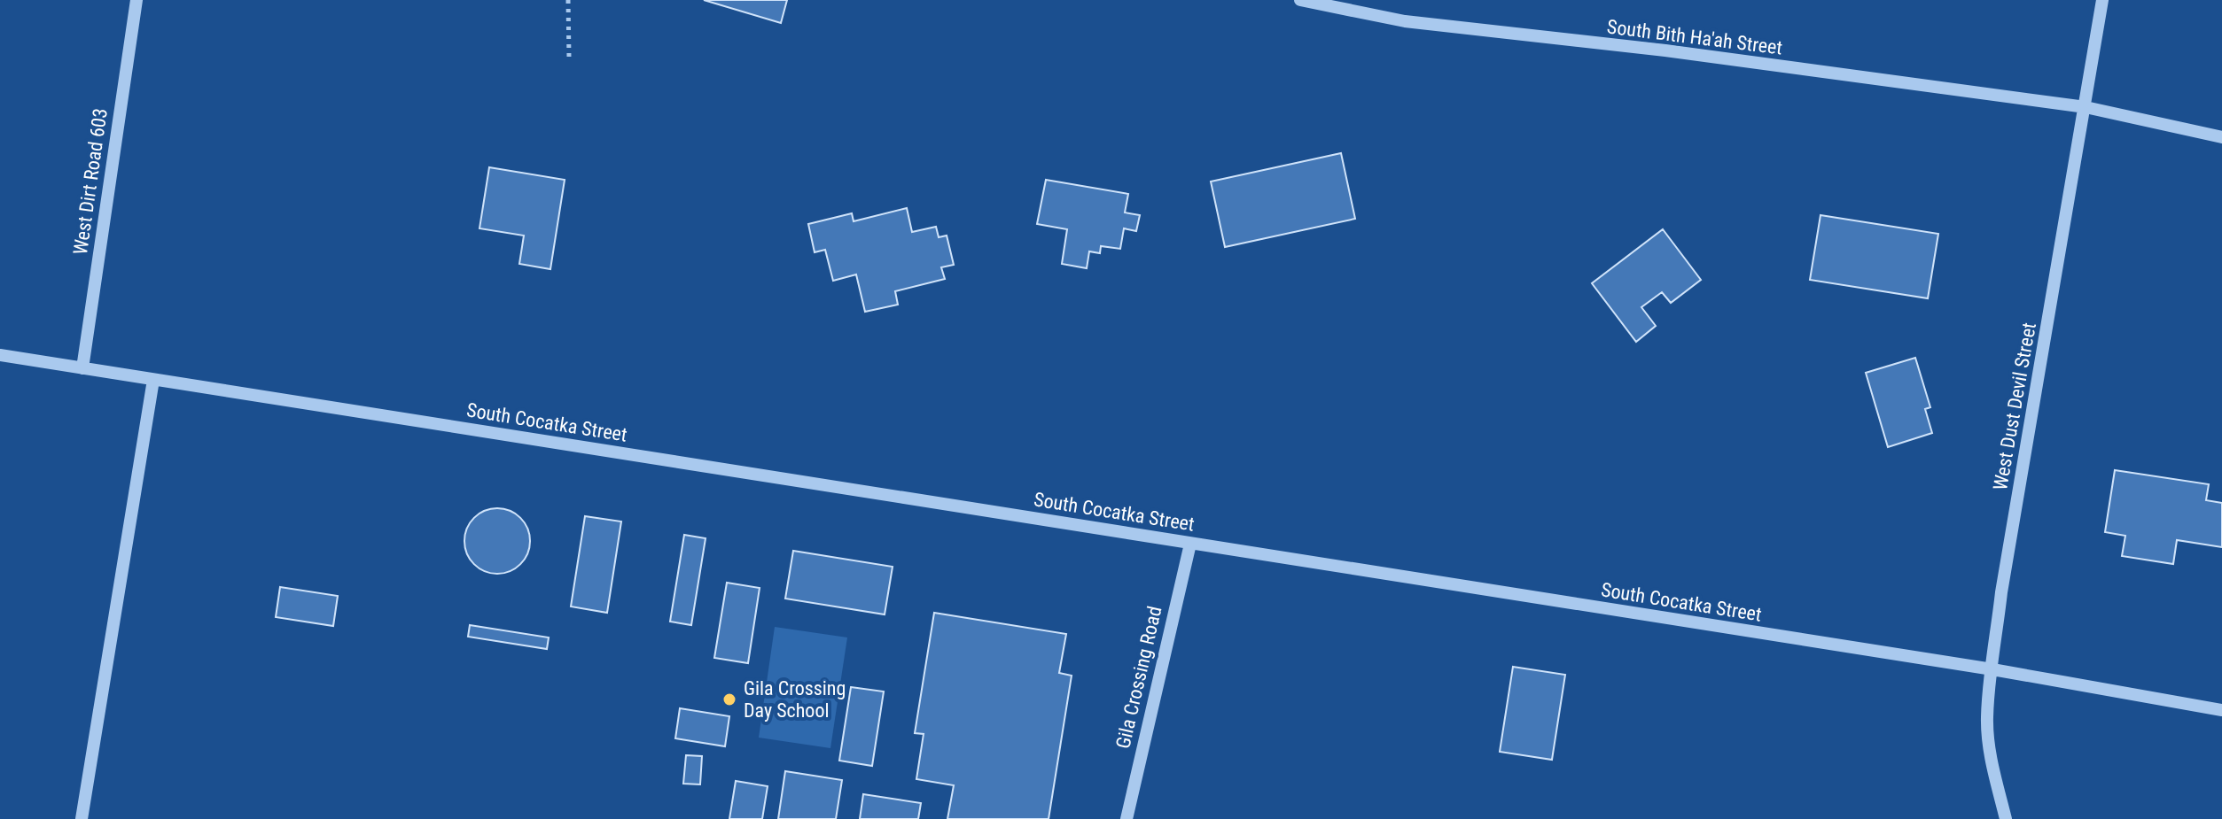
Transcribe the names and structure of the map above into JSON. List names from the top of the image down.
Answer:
{
  "streets": {
    "street": [
      "South Bith Ha'ah Street",
      "West Dirt Road 603",
      "West Dust Devil Street",
      "South Cocatka Street",
      "Gila Crossing Road"
    ]
  },
  "crossings": [
    ["South Bith Ha'ah Street", "West Dust Devil Street"],
    ["West Dirt Road 603", "South Cocatka Street"],
    ["West Dust Devil Street", "South Cocatka Street"],
    ["South Cocatka Street", "Gila Crossing Road"]
  ],
  "places": ["Gila Crossing Day School"]
}
